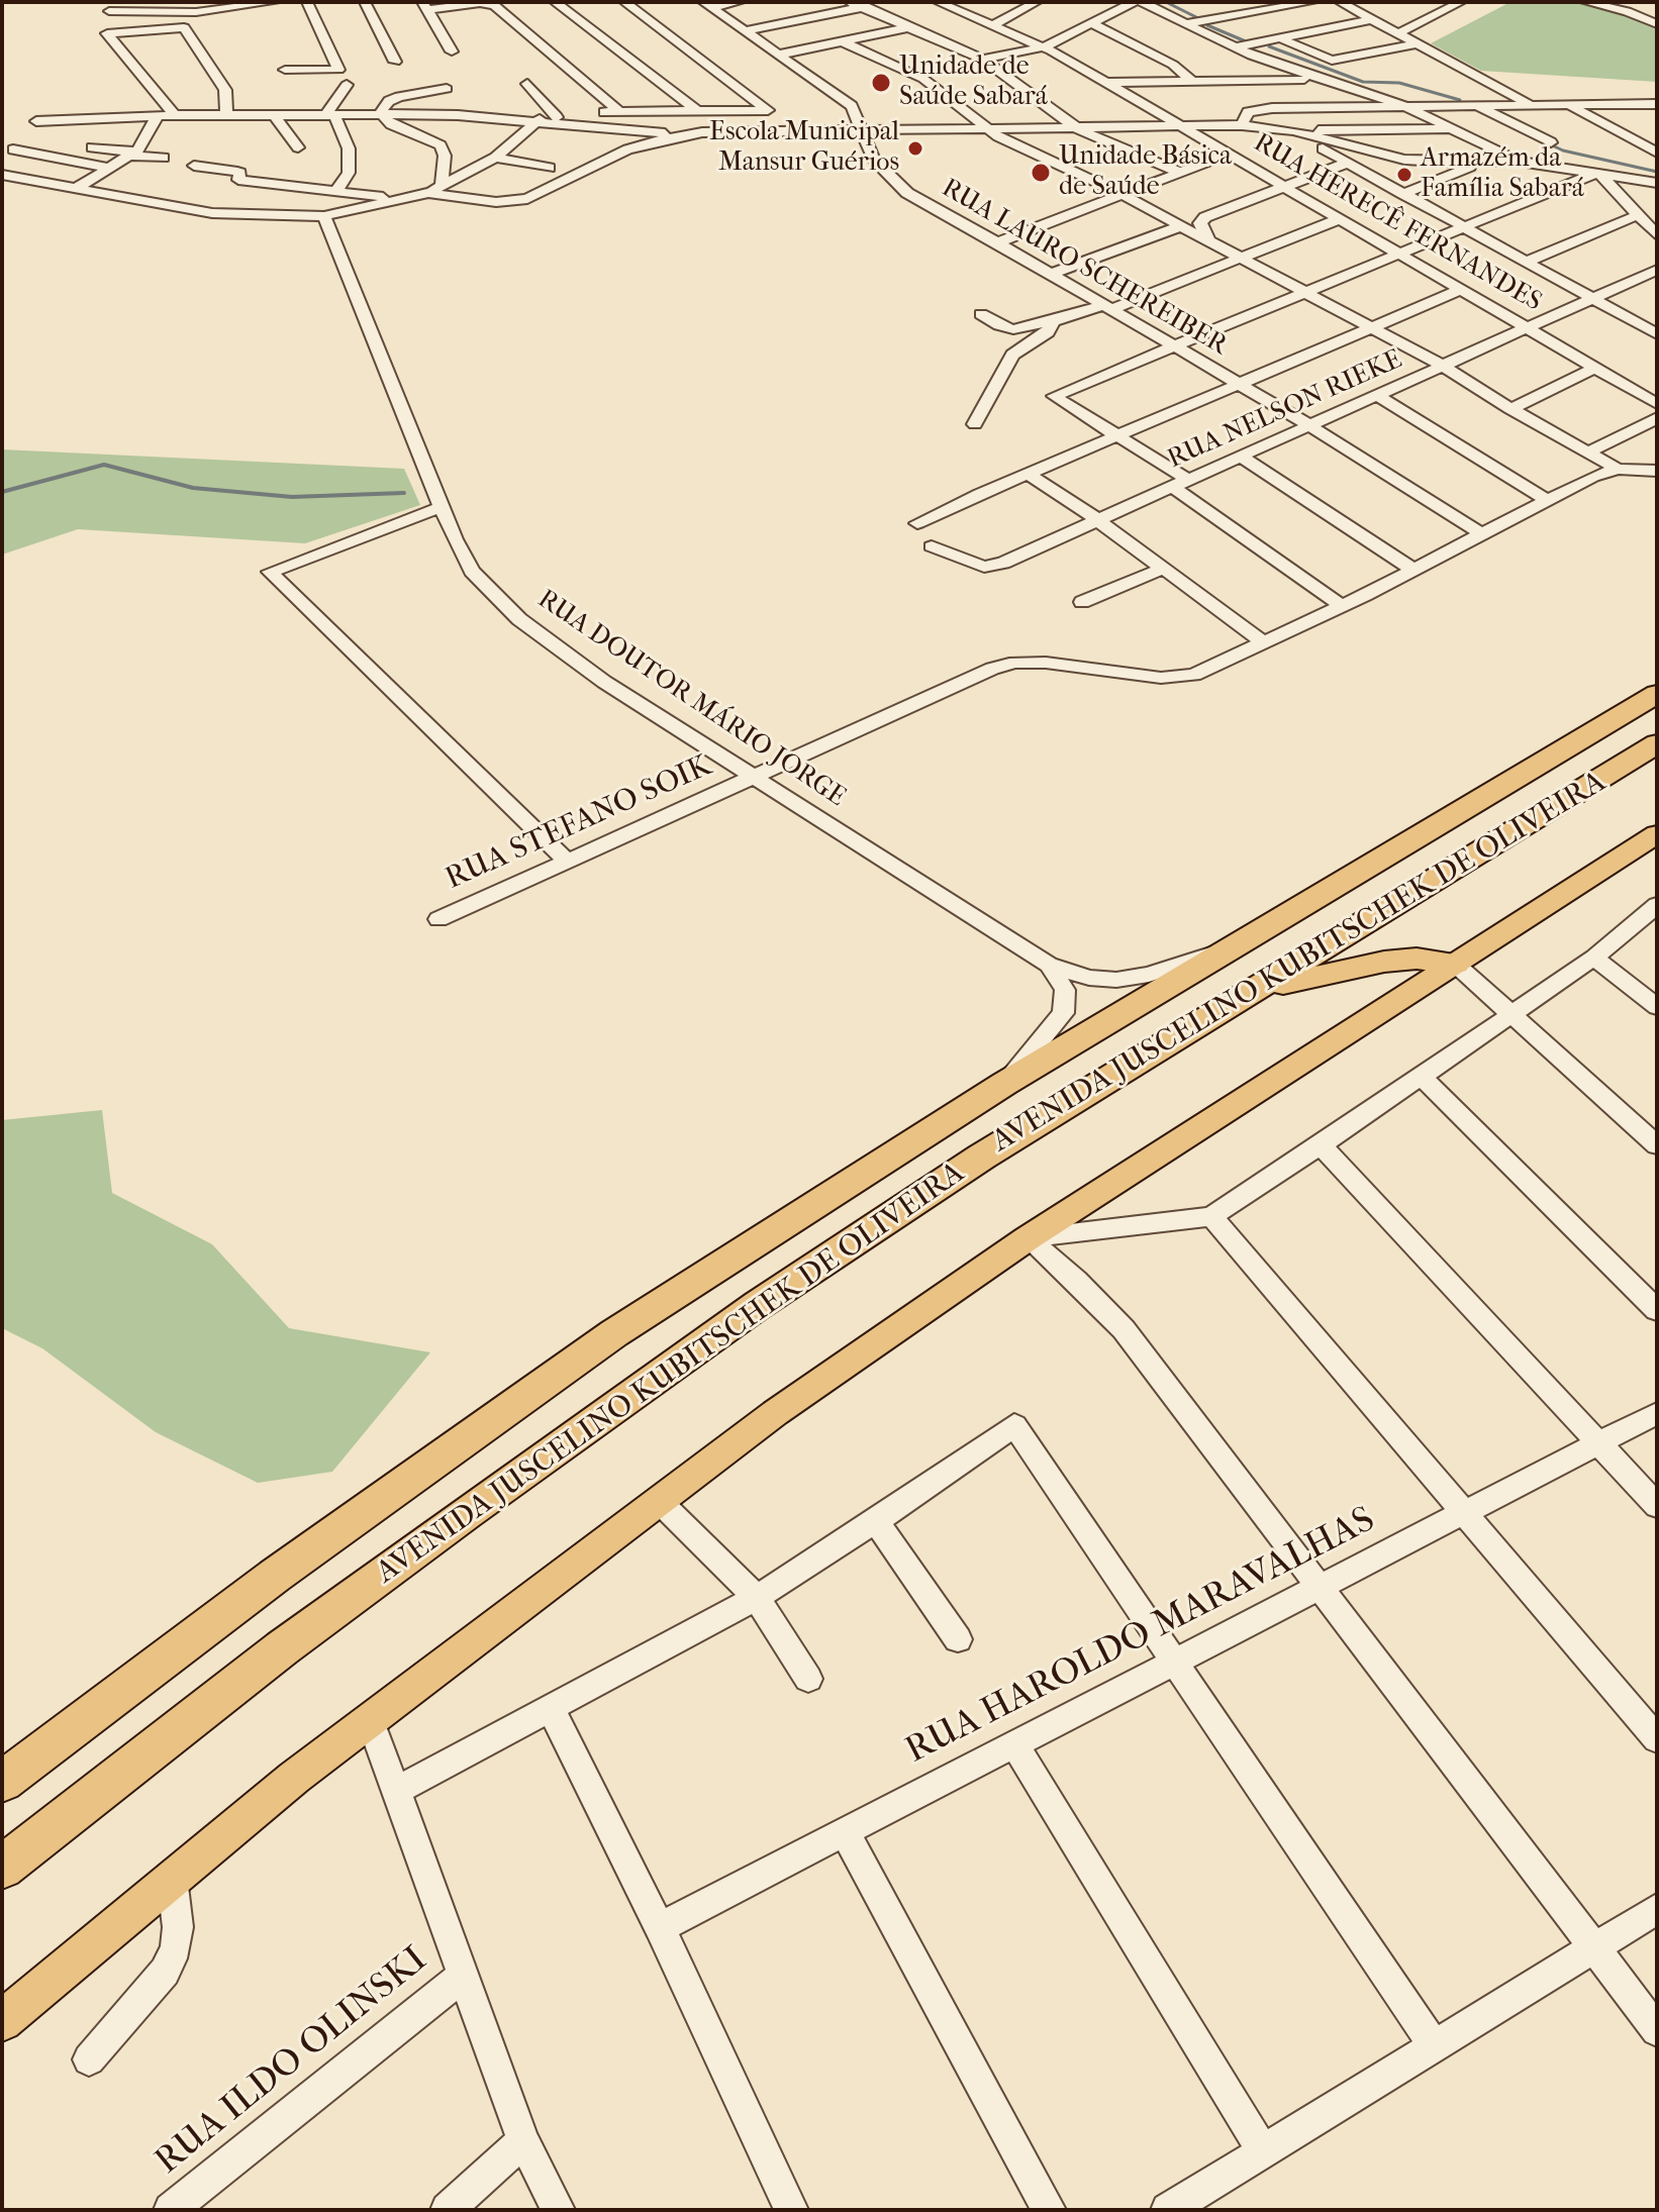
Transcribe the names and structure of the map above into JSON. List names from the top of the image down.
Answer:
{
  "streets": {
    "highway": ["AVENIDA JUSCELINO KUBITSCHEK DE OLIVEIRA"],
    "street": [
      "RUA HERECÊ FERNANDES",
      "RUA LAURO SCHEREIBER",
      "RUA NELSON RIEKE",
      "RUA DOUTOR MÁRIO JORGE",
      "RUA STEFANO SOIK",
      "RUA HAROLDO MARAVALHAS",
      "RUA ILDO OLINSKI"
    ]
  },
  "crossings": [
    ["RUA HERECÊ FERNANDES", "RUA NELSON RIEKE"],
    ["RUA LAURO SCHEREIBER", "RUA NELSON RIEKE"],
    ["RUA LAURO SCHEREIBER", "RUA STEFANO SOIK"],
    ["RUA DOUTOR MÁRIO JORGE", "RUA STEFANO SOIK"],
    ["RUA DOUTOR MÁRIO JORGE", "AVENIDA JUSCELINO KUBITSCHEK DE OLIVEIRA"]
  ],
  "places": [
    "Unidade de Saúde Sabará",
    "Escola Municipal Mansur Guérios",
    "Unidade Básica de Saúde",
    "Armazém da Família Sabará"
  ]
}
